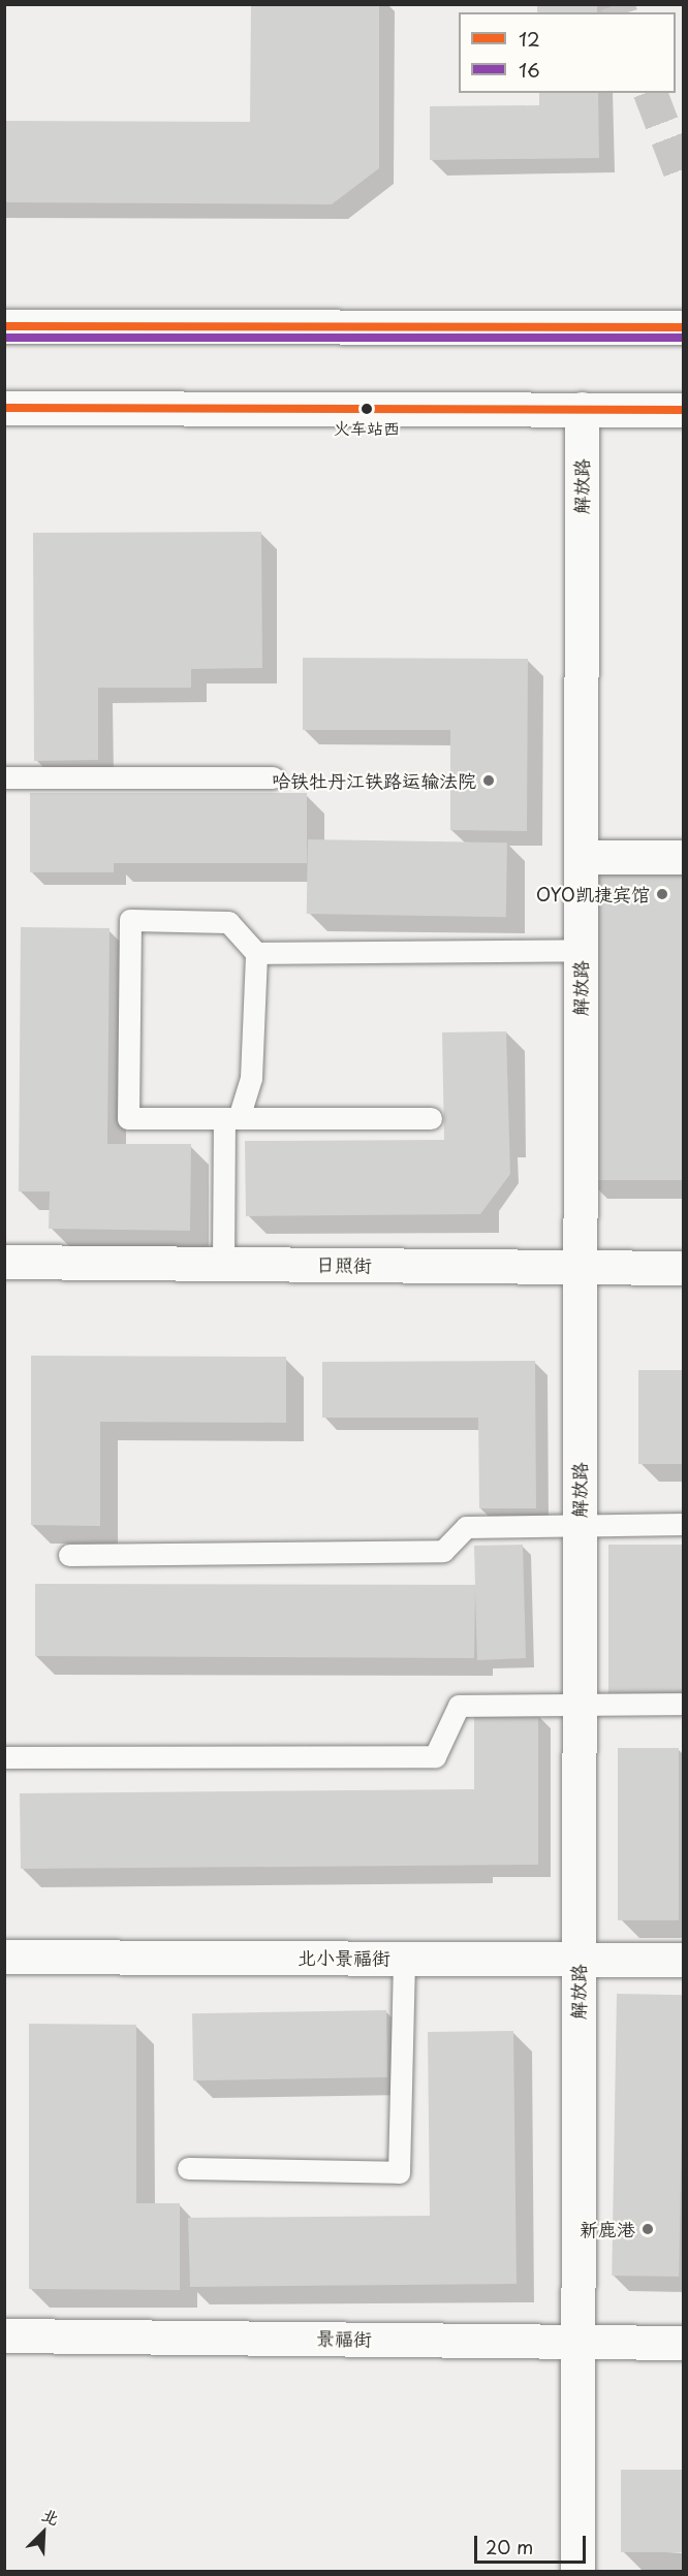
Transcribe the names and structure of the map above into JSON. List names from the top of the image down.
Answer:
{
  "streets": {
    "main road": [
      "解放路",
      "日照街",
      "北小景福街",
      "景福街"
    ]
  },
  "crossings": [
    ["解放路", "日照街"],
    ["解放路", "北小景福街"],
    ["解放路", "景福街"]
  ],
  "places": [
    "火车站西",
    "哈铁牡丹江铁路运输法院",
    "OYO凯捷宾馆",
    "新鹿港"
  ],
  "lines": ["transit line 12", "transit line 16"],
  "legend": ["12", "16"],
  "scale_bar": "20 m",
  "north": "top right"
}
